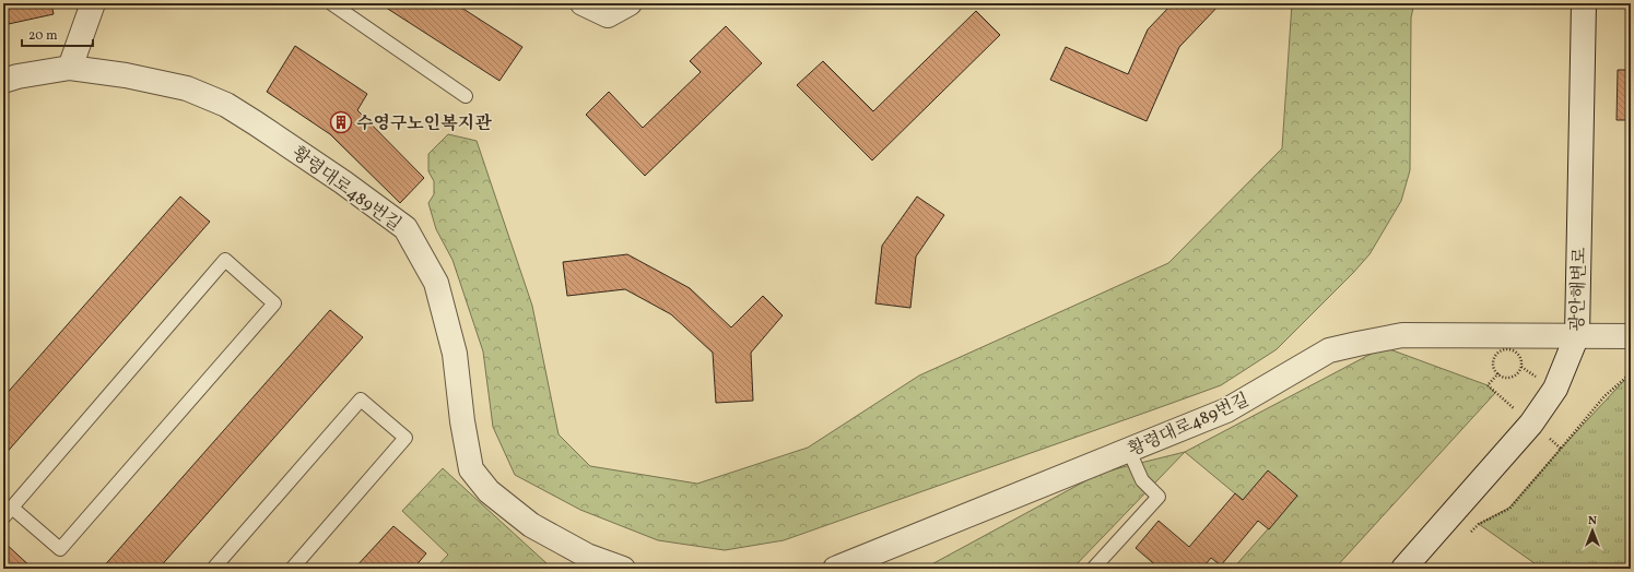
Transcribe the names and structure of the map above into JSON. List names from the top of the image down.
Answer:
{
  "streets": {
    "street": ["황령대로489번길", "광안해변로"]
  },
  "crossings": [
    ["황령대로489번길", "광안해변로"]
  ],
  "places": {
    "building": ["수영구노인복지관"]
  },
  "scale_bar": "20 m",
  "north": "top"
}
